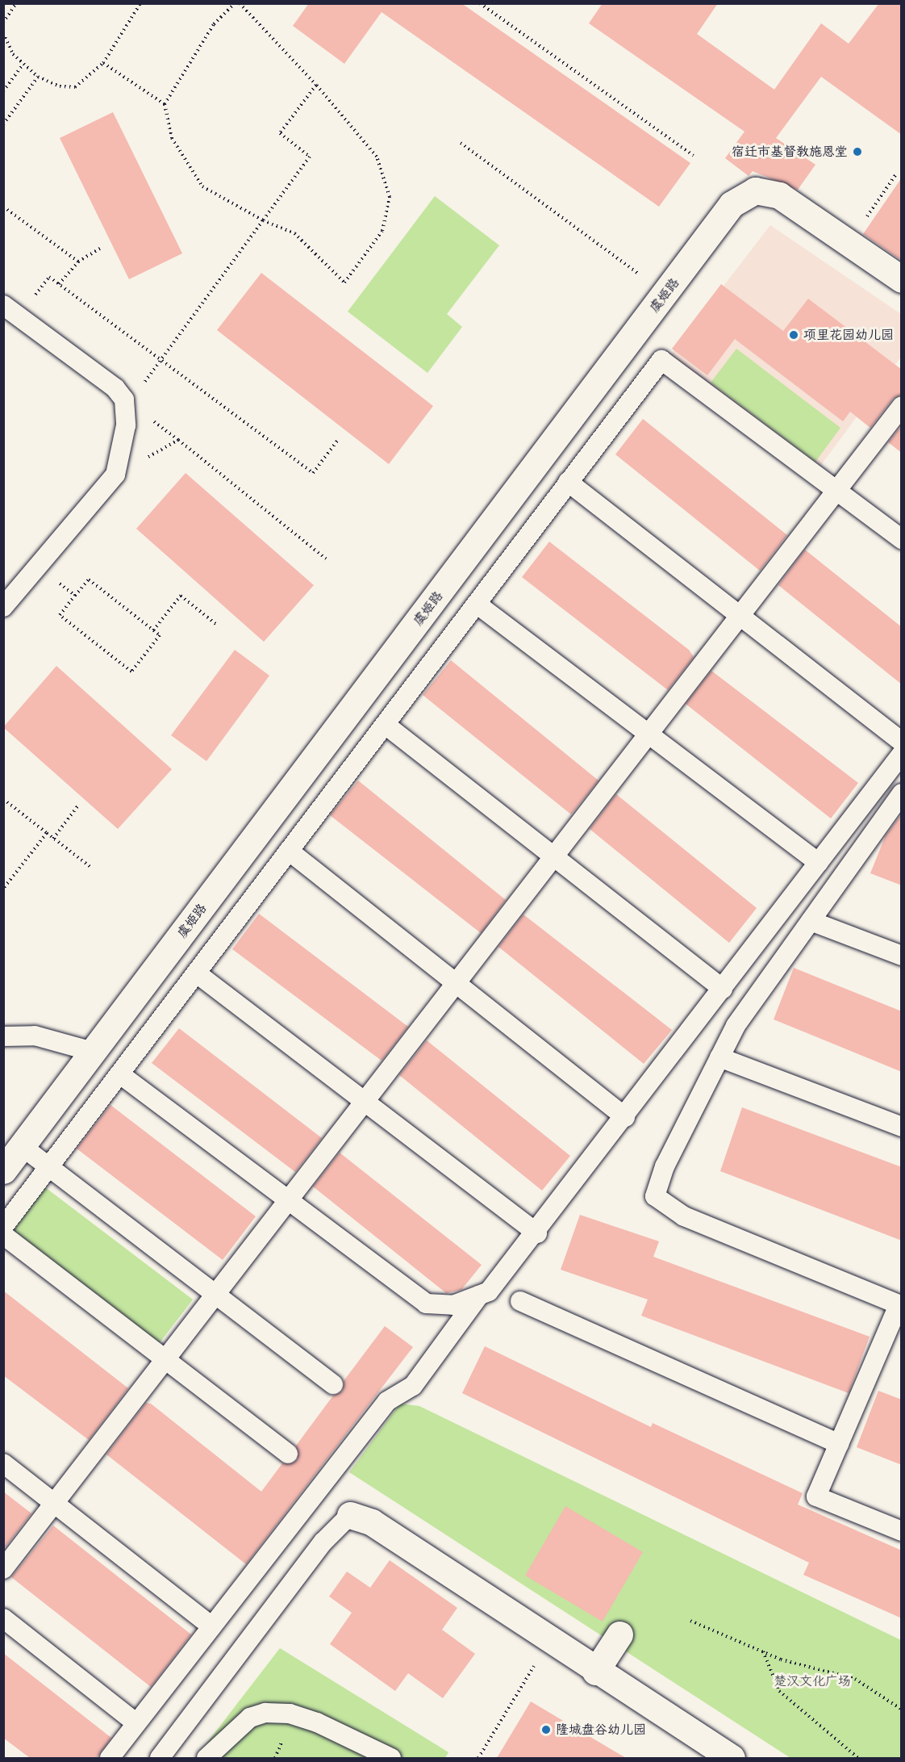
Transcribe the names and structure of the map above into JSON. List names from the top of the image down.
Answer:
{
  "streets": {
    "street": ["虞姬路"]
  },
  "parks": ["楚汉文化广场"],
  "places": ["宿迁市基督教施恩堂", "项里花园幼儿园", "隆城盘谷幼儿园"]
}
